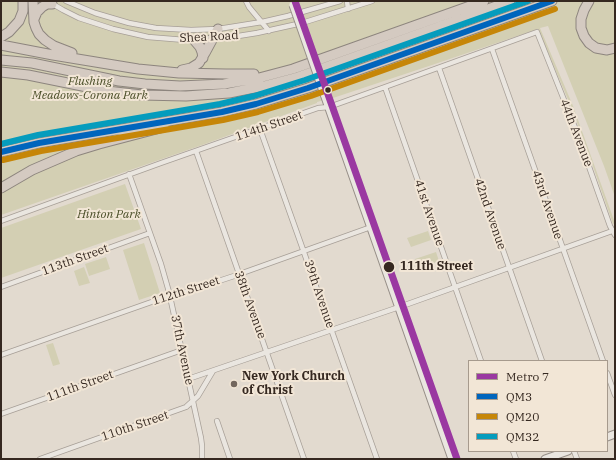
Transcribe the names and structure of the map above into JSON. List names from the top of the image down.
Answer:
{
  "streets": {
    "street": [
      "Shea Road",
      "114th Street",
      "44th Avenue",
      "43rd Avenue",
      "41st Avenue",
      "42nd Avenue",
      "113th Street",
      "112th Street",
      "39th Avenue",
      "38th Avenue",
      "37th Avenue",
      "111th Street",
      "110th Street"
    ]
  },
  "crossings": [
    ["114th Street", "44th Avenue"],
    ["114th Street", "43rd Avenue"],
    ["114th Street", "41st Avenue"],
    ["114th Street", "42nd Avenue"],
    ["114th Street", "39th Avenue"],
    ["114th Street", "38th Avenue"],
    ["114th Street", "37th Avenue"],
    ["113th Street", "37th Avenue"],
    ["112th Street", "39th Avenue"],
    ["112th Street", "38th Avenue"],
    ["112th Street", "37th Avenue"],
    ["37th Avenue", "111th Street"],
    ["37th Avenue", "110th Street"]
  ],
  "parks": ["Flushing Meadows-Corona Park", "Hinton Park"],
  "places": ["111th Street", "New York Church of Christ"],
  "lines": [
    "metro line 7",
    "transit line QM3",
    "transit line QM32",
    "transit line QM20"
  ],
  "legend": [
    "Metro 7",
    "QM3",
    "QM20",
    "QM32"
  ]
}
